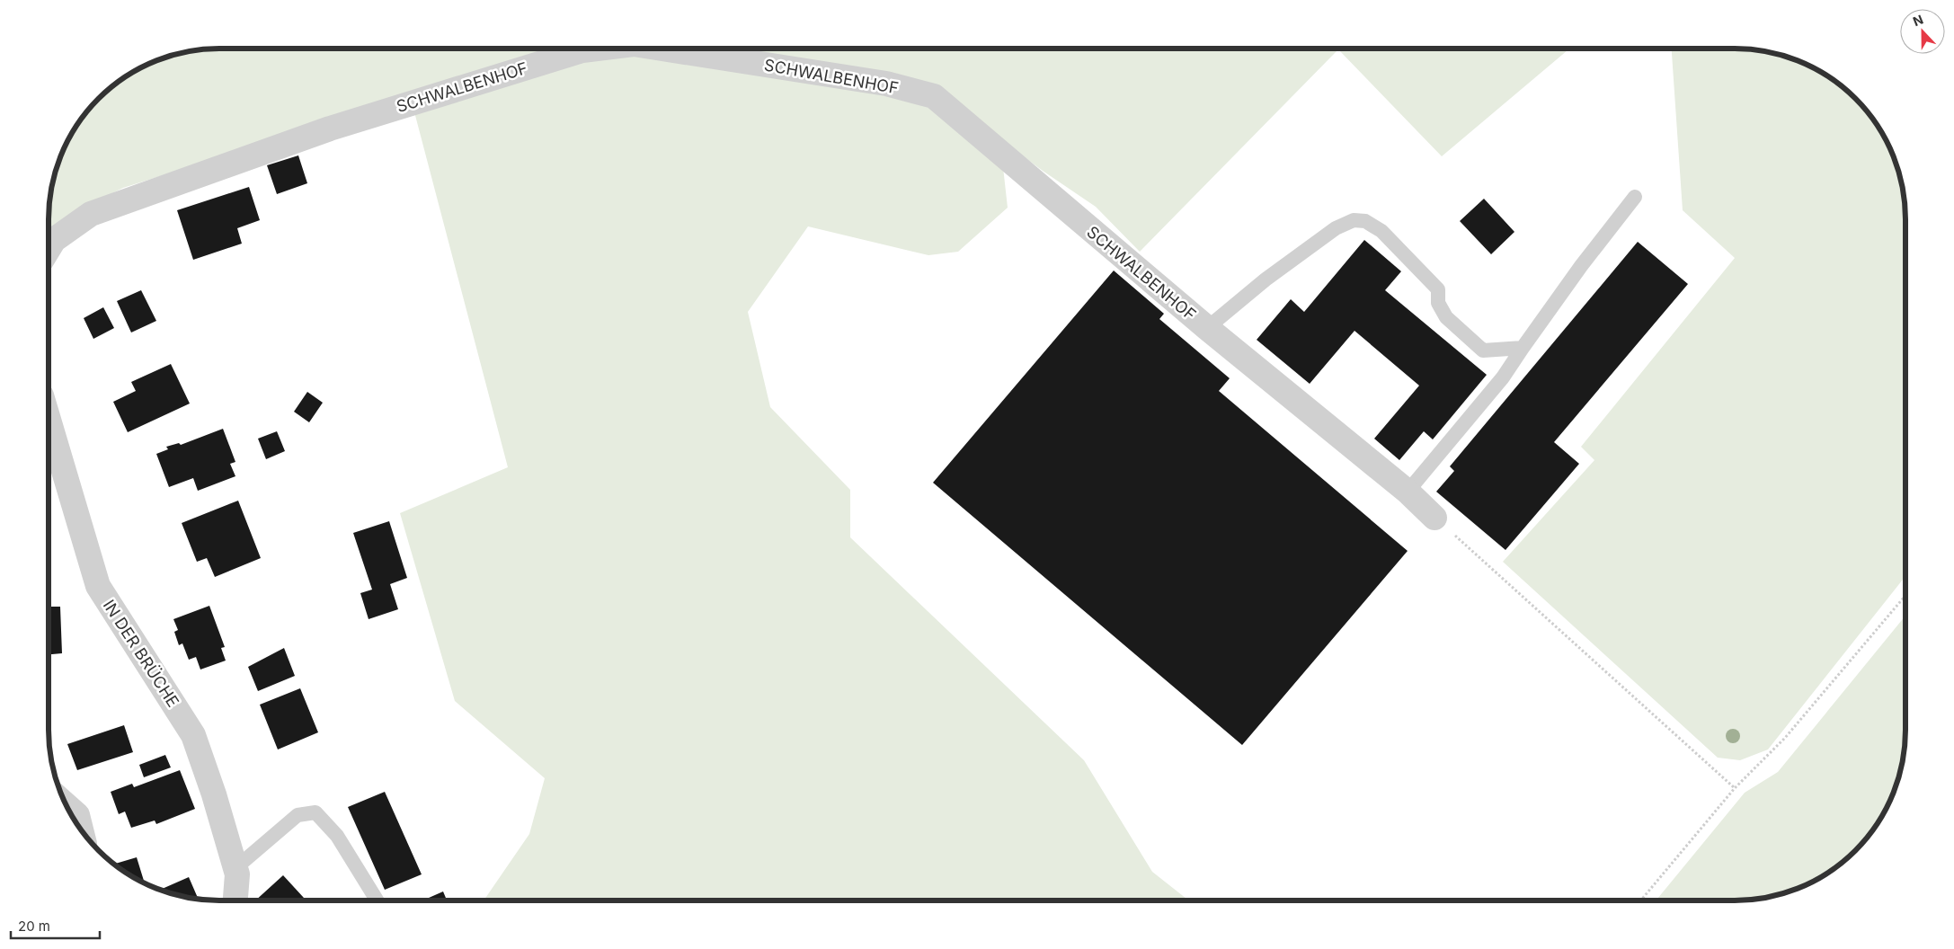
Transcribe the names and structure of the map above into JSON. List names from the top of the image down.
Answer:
{
  "streets": {
    "street": ["SCHWALBENHOF", "IN DER BRÜCHE"]
  },
  "scale_bar": "20 m",
  "north": "top"
}
